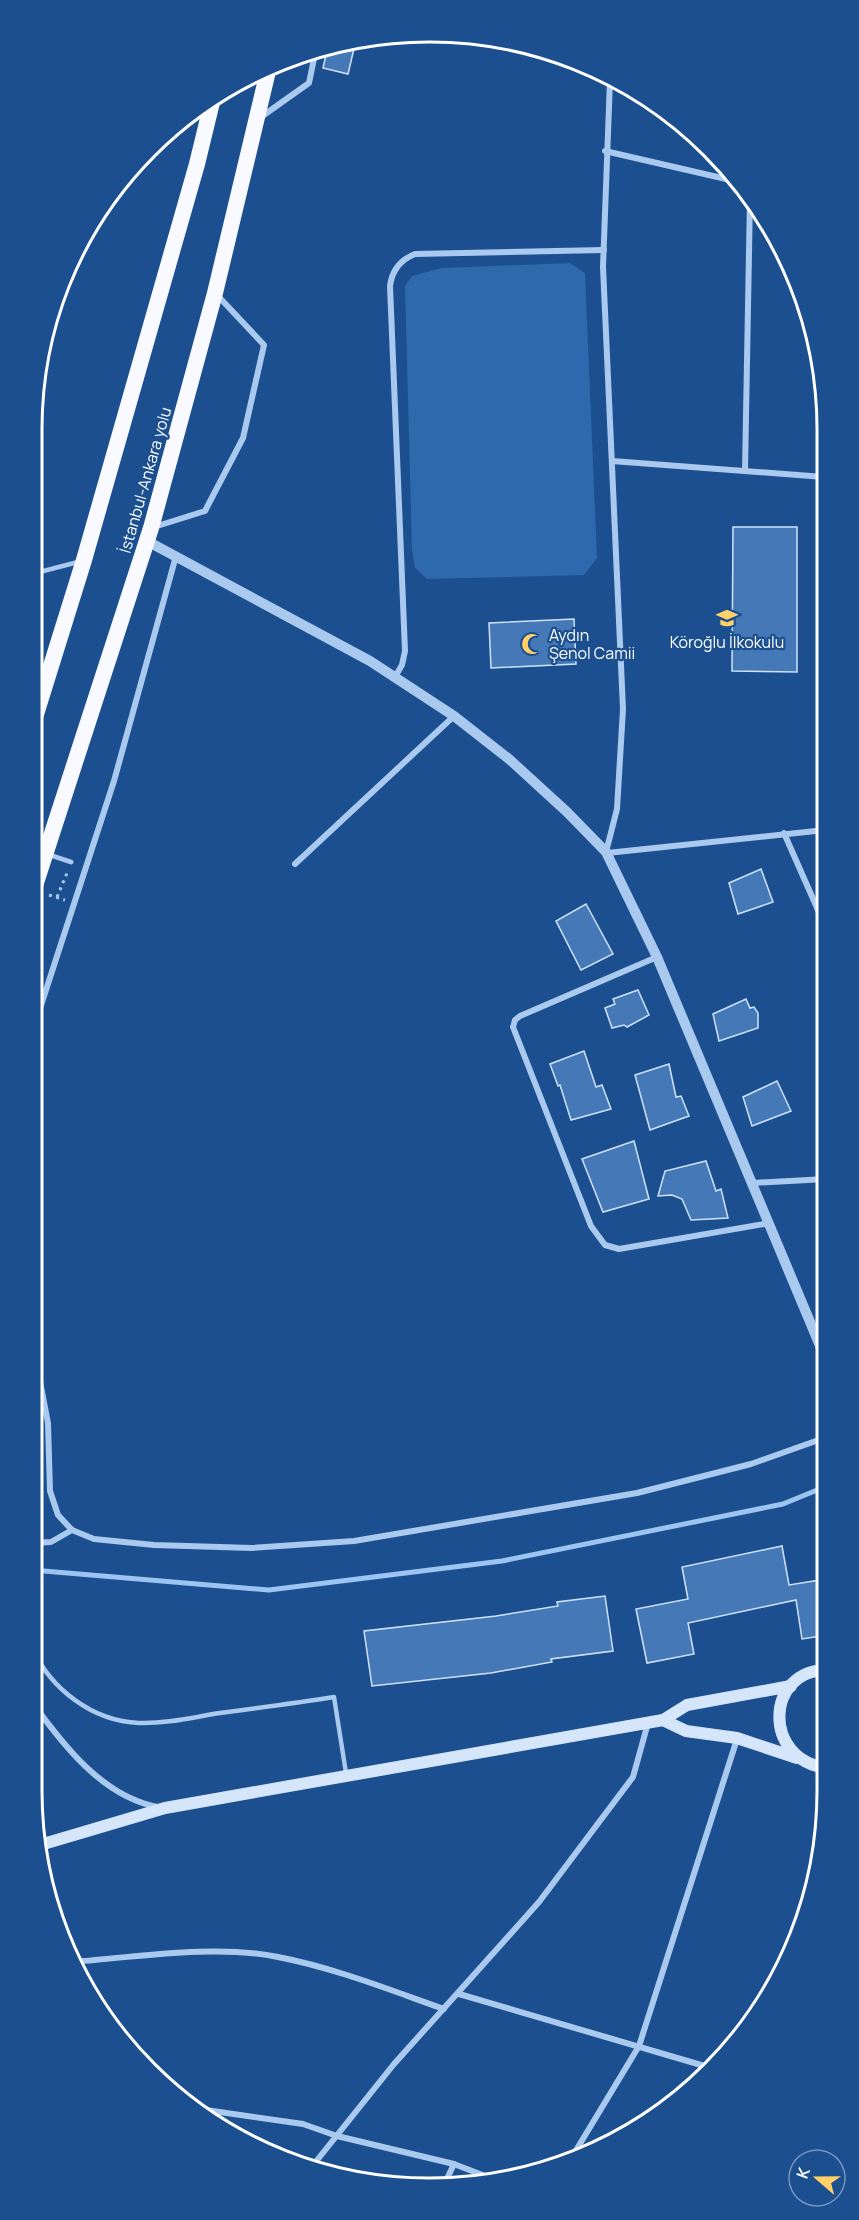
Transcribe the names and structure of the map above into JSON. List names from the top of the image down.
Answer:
{
  "streets": {
    "highway": ["İstanbul-Ankara yolu"]
  },
  "places": {
    "school or university": ["Köroğlu İlkokulu"],
    "mosque": ["Aydın Şenol Camii"]
  },
  "north": "left"
}
